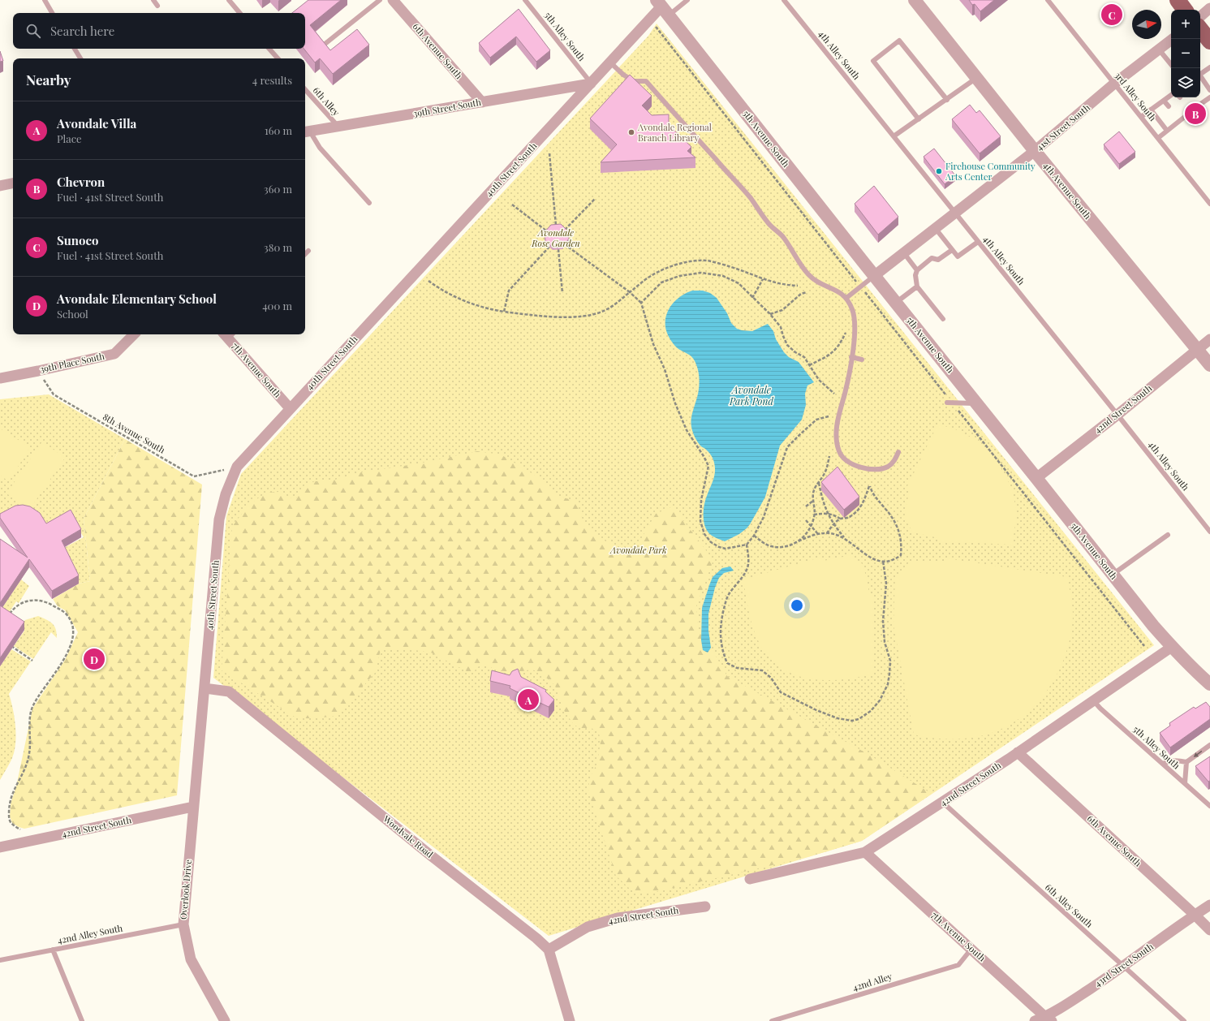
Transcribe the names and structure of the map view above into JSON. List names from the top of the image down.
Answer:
{
  "streets": {
    "street": [
      "6th Avenue South",
      "39th Street South",
      "41st Street South",
      "5th Avenue South",
      "40th Street South",
      "4th Avenue South",
      "39th Place South",
      "7th Avenue South",
      "42nd Street South",
      "Woodvale Road",
      "Overlook Drive",
      "43rd Street South"
    ],
    "lane": [
      "5th Alley South",
      "4th Alley South",
      "3rd Alley South",
      "6th Alley",
      "6th Alley South",
      "42nd Alley South",
      "42nd Alley"
    ],
    "path": ["8th Avenue South"]
  },
  "crossings": [
    ["5th Alley South", "39th Street South"],
    ["5th Alley South", "40th Street South"],
    ["5th Alley South", "42nd Street South"],
    ["6th Avenue South", "39th Street South"],
    ["6th Avenue South", "42nd Street South"],
    ["6th Avenue South", "43rd Street South"],
    ["4th Alley South", "41st Street South"],
    ["4th Alley South", "42nd Street South"],
    ["3rd Alley South", "41st Street South"],
    ["6th Alley", "39th Street South"],
    ["39th Street South", "40th Street South"],
    ["41st Street South", "5th Avenue South"],
    ["41st Street South", "4th Avenue South"],
    ["5th Avenue South", "40th Street South"],
    ["5th Avenue South", "42nd Street South"],
    ["40th Street South", "7th Avenue South"],
    ["40th Street South", "42nd Street South"],
    ["40th Street South", "8th Avenue South"],
    ["40th Street South", "Woodvale Road"],
    ["40th Street South", "Overlook Drive"],
    ["4th Avenue South", "42nd Street South"],
    ["39th Place South", "8th Avenue South"],
    ["7th Avenue South", "42nd Street South"],
    ["7th Avenue South", "43rd Street South"],
    ["7th Avenue South", "42nd Alley"],
    ["42nd Street South", "Woodvale Road"],
    ["42nd Street South", "Overlook Drive"],
    ["42nd Street South", "6th Alley South"],
    ["Overlook Drive", "42nd Alley South"],
    ["6th Alley South", "43rd Street South"]
  ],
  "water": ["Avondale Park Pond"],
  "parks": ["Avondale Rose Garden", "Avondale Park"],
  "places": ["Avondale Regional Branch Library", "Firehouse Community Arts Center"],
  "north": "right",
  "page": {
    "pins": [
      "C",
      "B",
      "D",
      "A"
    ],
    "map_buttons": ["+", "−"],
    "search": "Search here",
    "heading": ["Nearby", "4 results"],
    "list": [
      {
        "mark": "A",
        "name": "Avondale Villa",
        "note": "Place",
        "value": "160 m"
      },
      {
        "mark": "B",
        "name": "Chevron",
        "note": "Fuel · 41st Street South",
        "value": "360 m"
      },
      {
        "mark": "C",
        "name": "Sunoco",
        "note": "Fuel · 41st Street South",
        "value": "380 m"
      },
      {
        "mark": "D",
        "name": "Avondale Elementary School",
        "note": "School",
        "value": "400 m"
      }
    ]
  }
}
